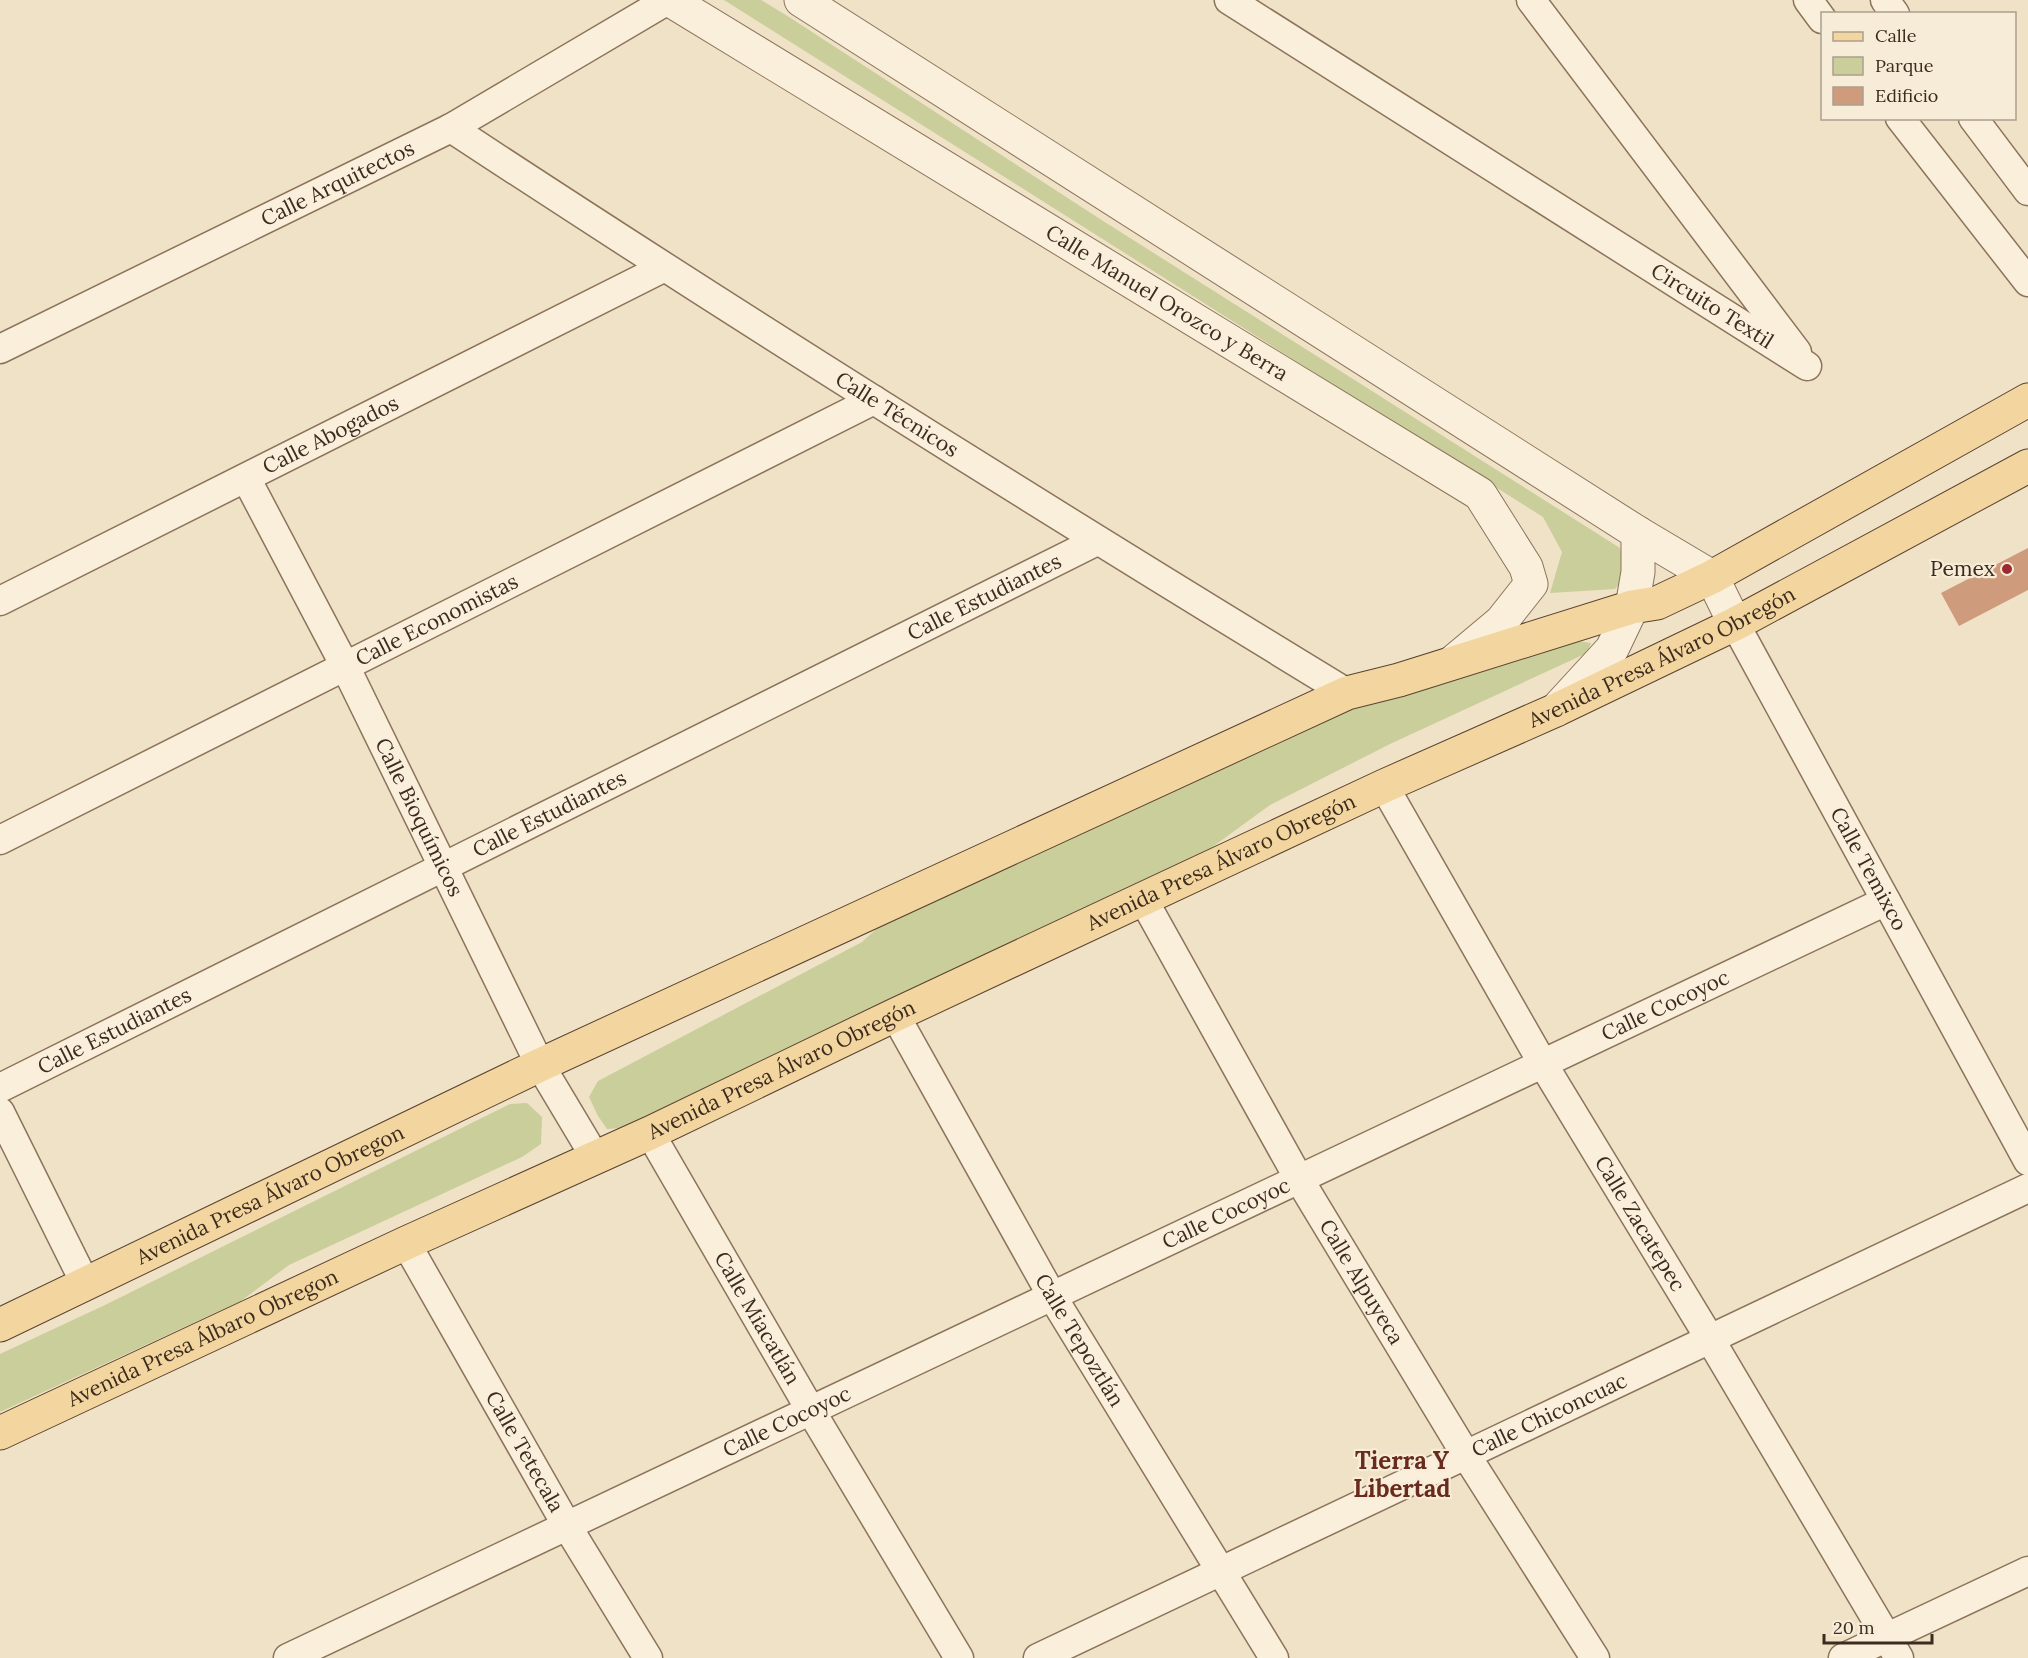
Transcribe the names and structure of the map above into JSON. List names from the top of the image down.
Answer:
{
  "streets": {
    "main road": ["Avenida Presa Álvaro Obregón", "Avenida Presa Álvaro Obregon", "Avenida Presa Álbaro Obregon"],
    "street": [
      "Calle Arquitectos",
      "Calle Manuel Orozco y Berra",
      "Circuito Textil",
      "Calle Técnicos",
      "Calle Abogados",
      "Calle Estudiantes",
      "Calle Economistas",
      "Calle Bioquímicos",
      "Calle Temixco",
      "Calle Cocoyoc",
      "Calle Zacatepec",
      "Calle Alpuyeca",
      "Calle Miacatlán",
      "Calle Tepoztlán",
      "Calle Chiconcuac",
      "Calle Tetecala"
    ]
  },
  "crossings": [
    ["Calle Arquitectos", "Calle Manuel Orozco y Berra"],
    ["Calle Arquitectos", "Calle Técnicos"],
    ["Calle Técnicos", "Calle Abogados"],
    ["Calle Técnicos", "Calle Estudiantes"],
    ["Calle Técnicos", "Calle Economistas"],
    ["Calle Abogados", "Calle Bioquímicos"],
    ["Calle Estudiantes", "Calle Bioquímicos"],
    ["Calle Economistas", "Calle Bioquímicos"],
    ["Avenida Presa Álvaro Obregón", "Calle Bioquímicos"],
    ["Avenida Presa Álvaro Obregón", "Calle Temixco"],
    ["Avenida Presa Álvaro Obregón", "Calle Zacatepec"],
    ["Avenida Presa Álvaro Obregón", "Calle Alpuyeca"],
    ["Avenida Presa Álvaro Obregón", "Calle Miacatlán"],
    ["Avenida Presa Álvaro Obregón", "Avenida Presa Álbaro Obregon"],
    ["Avenida Presa Álvaro Obregón", "Calle Tepoztlán"],
    ["Avenida Presa Álvaro Obregón", "Calle Tetecala"],
    ["Calle Bioquímicos", "Avenida Presa Álvaro Obregon"],
    ["Calle Temixco", "Calle Cocoyoc"],
    ["Calle Cocoyoc", "Calle Zacatepec"],
    ["Calle Cocoyoc", "Calle Alpuyeca"],
    ["Calle Cocoyoc", "Calle Miacatlán"],
    ["Calle Cocoyoc", "Calle Tepoztlán"],
    ["Calle Cocoyoc", "Calle Tetecala"],
    ["Calle Zacatepec", "Calle Chiconcuac"],
    ["Calle Alpuyeca", "Calle Chiconcuac"],
    ["Avenida Presa Álbaro Obregon", "Calle Tetecala"],
    ["Calle Tepoztlán", "Calle Chiconcuac"]
  ],
  "districts": ["Tierra Y Libertad"],
  "places": ["Pemex"],
  "legend": ["Calle", "Parque", "Edificio"],
  "scale_bar": "20 m"
}
